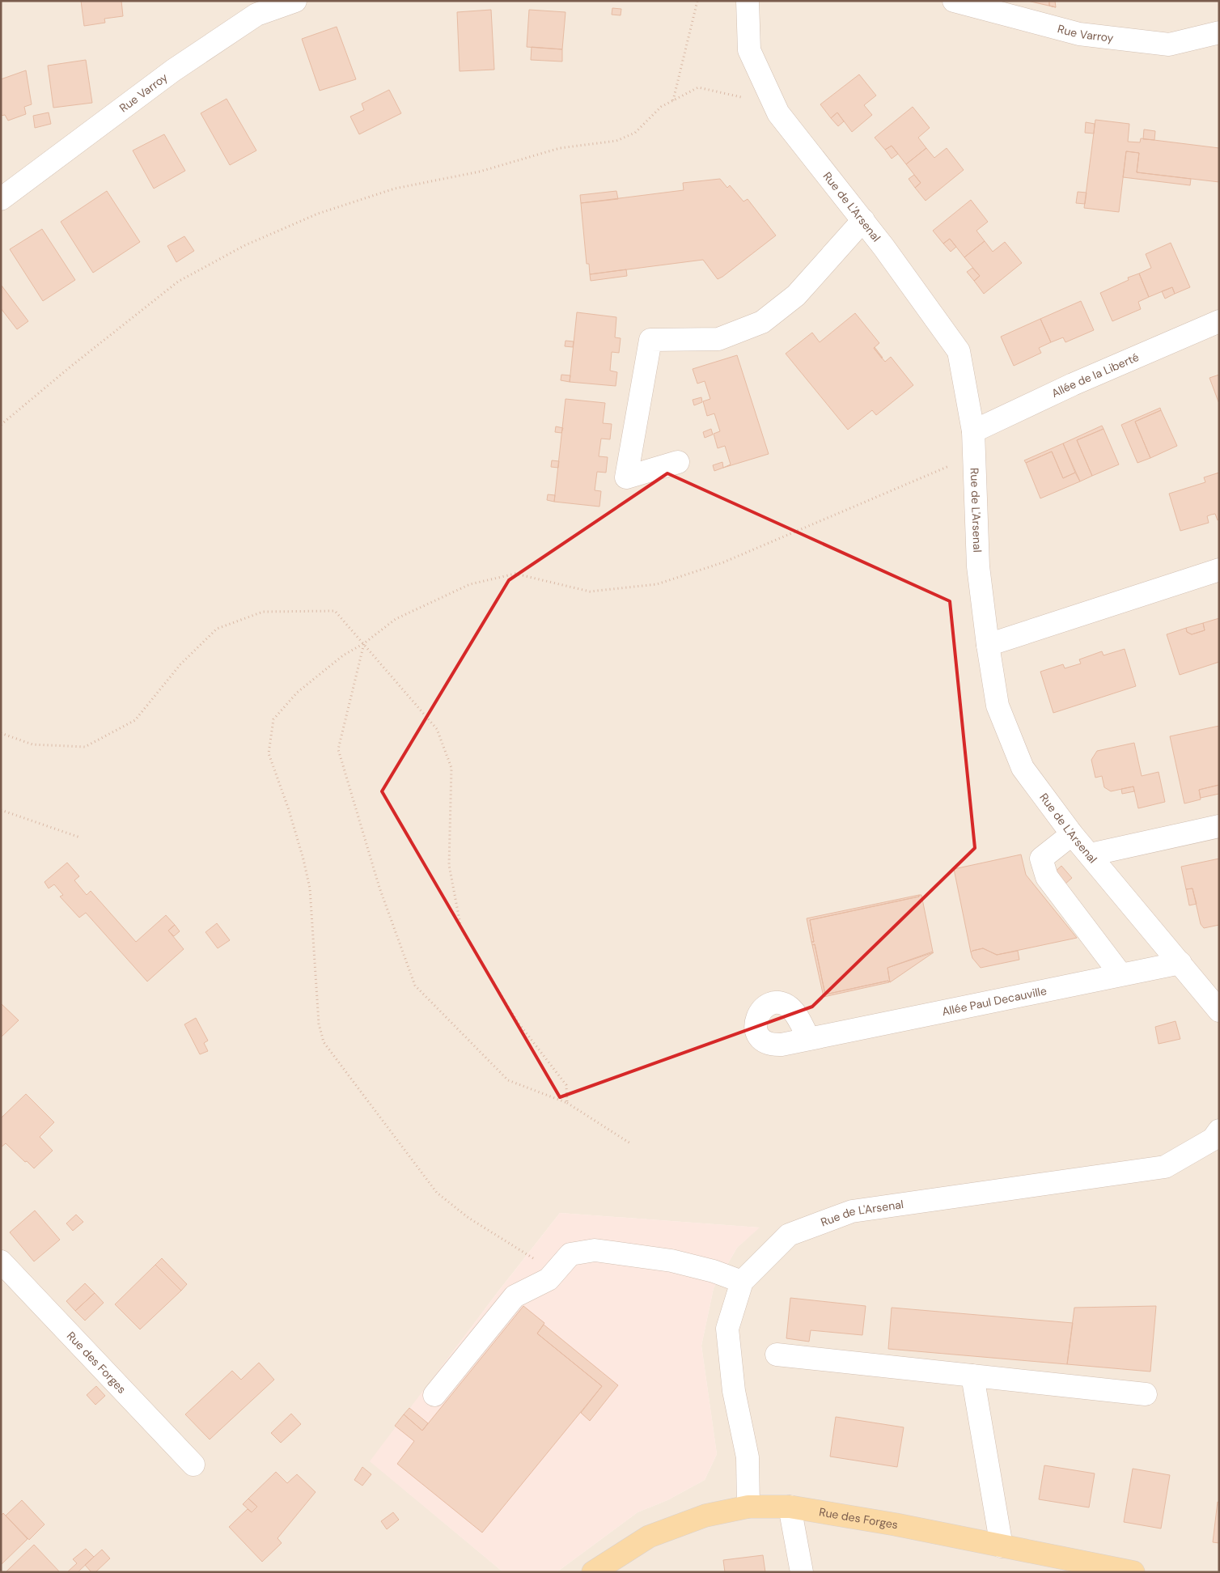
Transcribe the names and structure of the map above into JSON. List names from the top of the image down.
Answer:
{
  "streets": {
    "main road": ["Rue des Forges"],
    "street": [
      "Rue Varroy",
      "Rue de L'Arsenal",
      "Allée de la Liberté",
      "Allée Paul Decauville"
    ]
  },
  "crossings": [
    ["Rue de L'Arsenal", "Allée de la Liberté"],
    ["Rue de L'Arsenal", "Allée Paul Decauville"],
    ["Rue de L'Arsenal", "Rue des Forges"]
  ]
}
